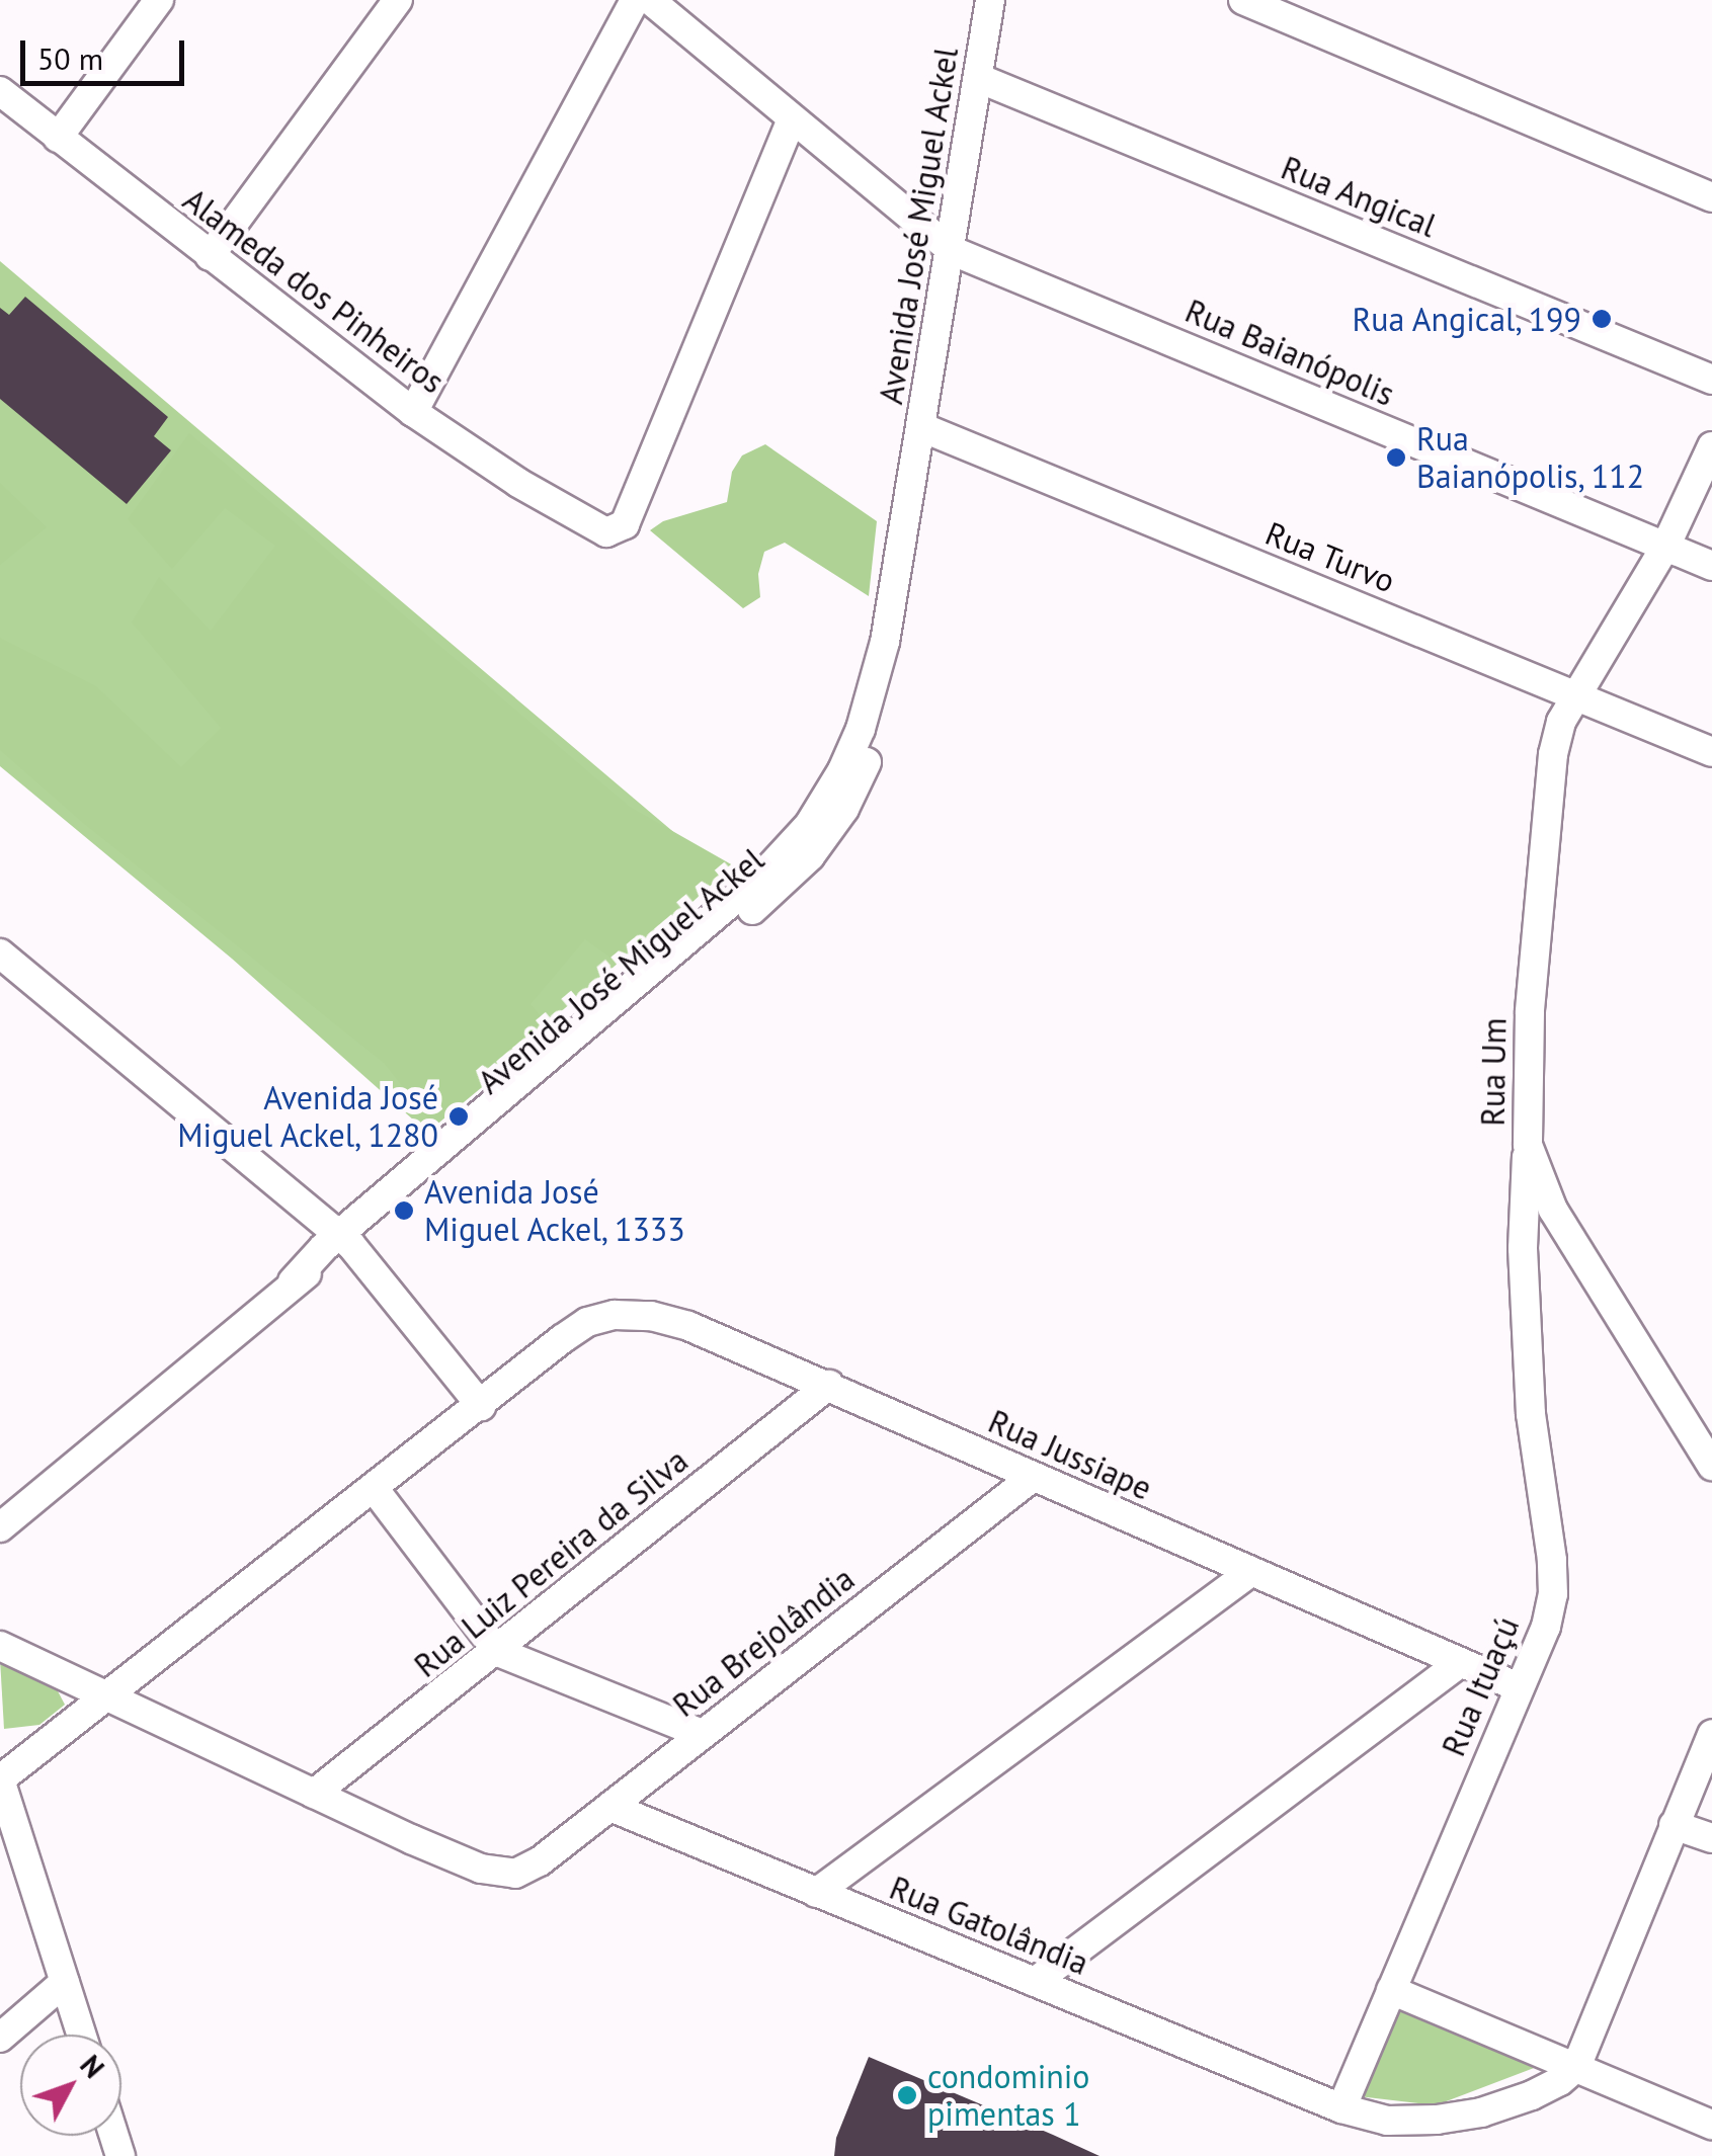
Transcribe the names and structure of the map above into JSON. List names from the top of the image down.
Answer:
{
  "streets": {
    "street": [
      "Rua Angical",
      "Avenida José Miguel Ackel",
      "Alameda dos Pinheiros",
      "Rua Baianópolis",
      "Rua Turvo",
      "Rua Um",
      "Rua Jussiape",
      "Rua Luiz Pereira da Silva",
      "Rua Brejolândia",
      "Rua Ituaçú",
      "Rua Gatolândia"
    ]
  },
  "crossings": [
    ["Rua Angical", "Avenida José Miguel Ackel"],
    ["Avenida José Miguel Ackel", "Rua Baianópolis"],
    ["Avenida José Miguel Ackel", "Rua Turvo"],
    ["Alameda dos Pinheiros", "Rua Baianópolis"],
    ["Rua Baianópolis", "Rua Um"],
    ["Rua Turvo", "Rua Um"],
    ["Rua Um", "Rua Ituaçú"],
    ["Rua Jussiape", "Rua Luiz Pereira da Silva"],
    ["Rua Jussiape", "Rua Brejolândia"],
    ["Rua Jussiape", "Rua Ituaçú"],
    ["Rua Luiz Pereira da Silva", "Rua Brejolândia"],
    ["Rua Brejolândia", "Rua Gatolândia"],
    ["Rua Ituaçú", "Rua Gatolândia"]
  ],
  "places": [
    "Rua Angical, 199",
    "Rua Baianópolis, 112",
    "Avenida José Miguel Ackel, 1280",
    "Avenida José Miguel Ackel, 1333",
    "condominio pimentas 1"
  ],
  "scale_bar": "50 m",
  "north": "top right"
}
